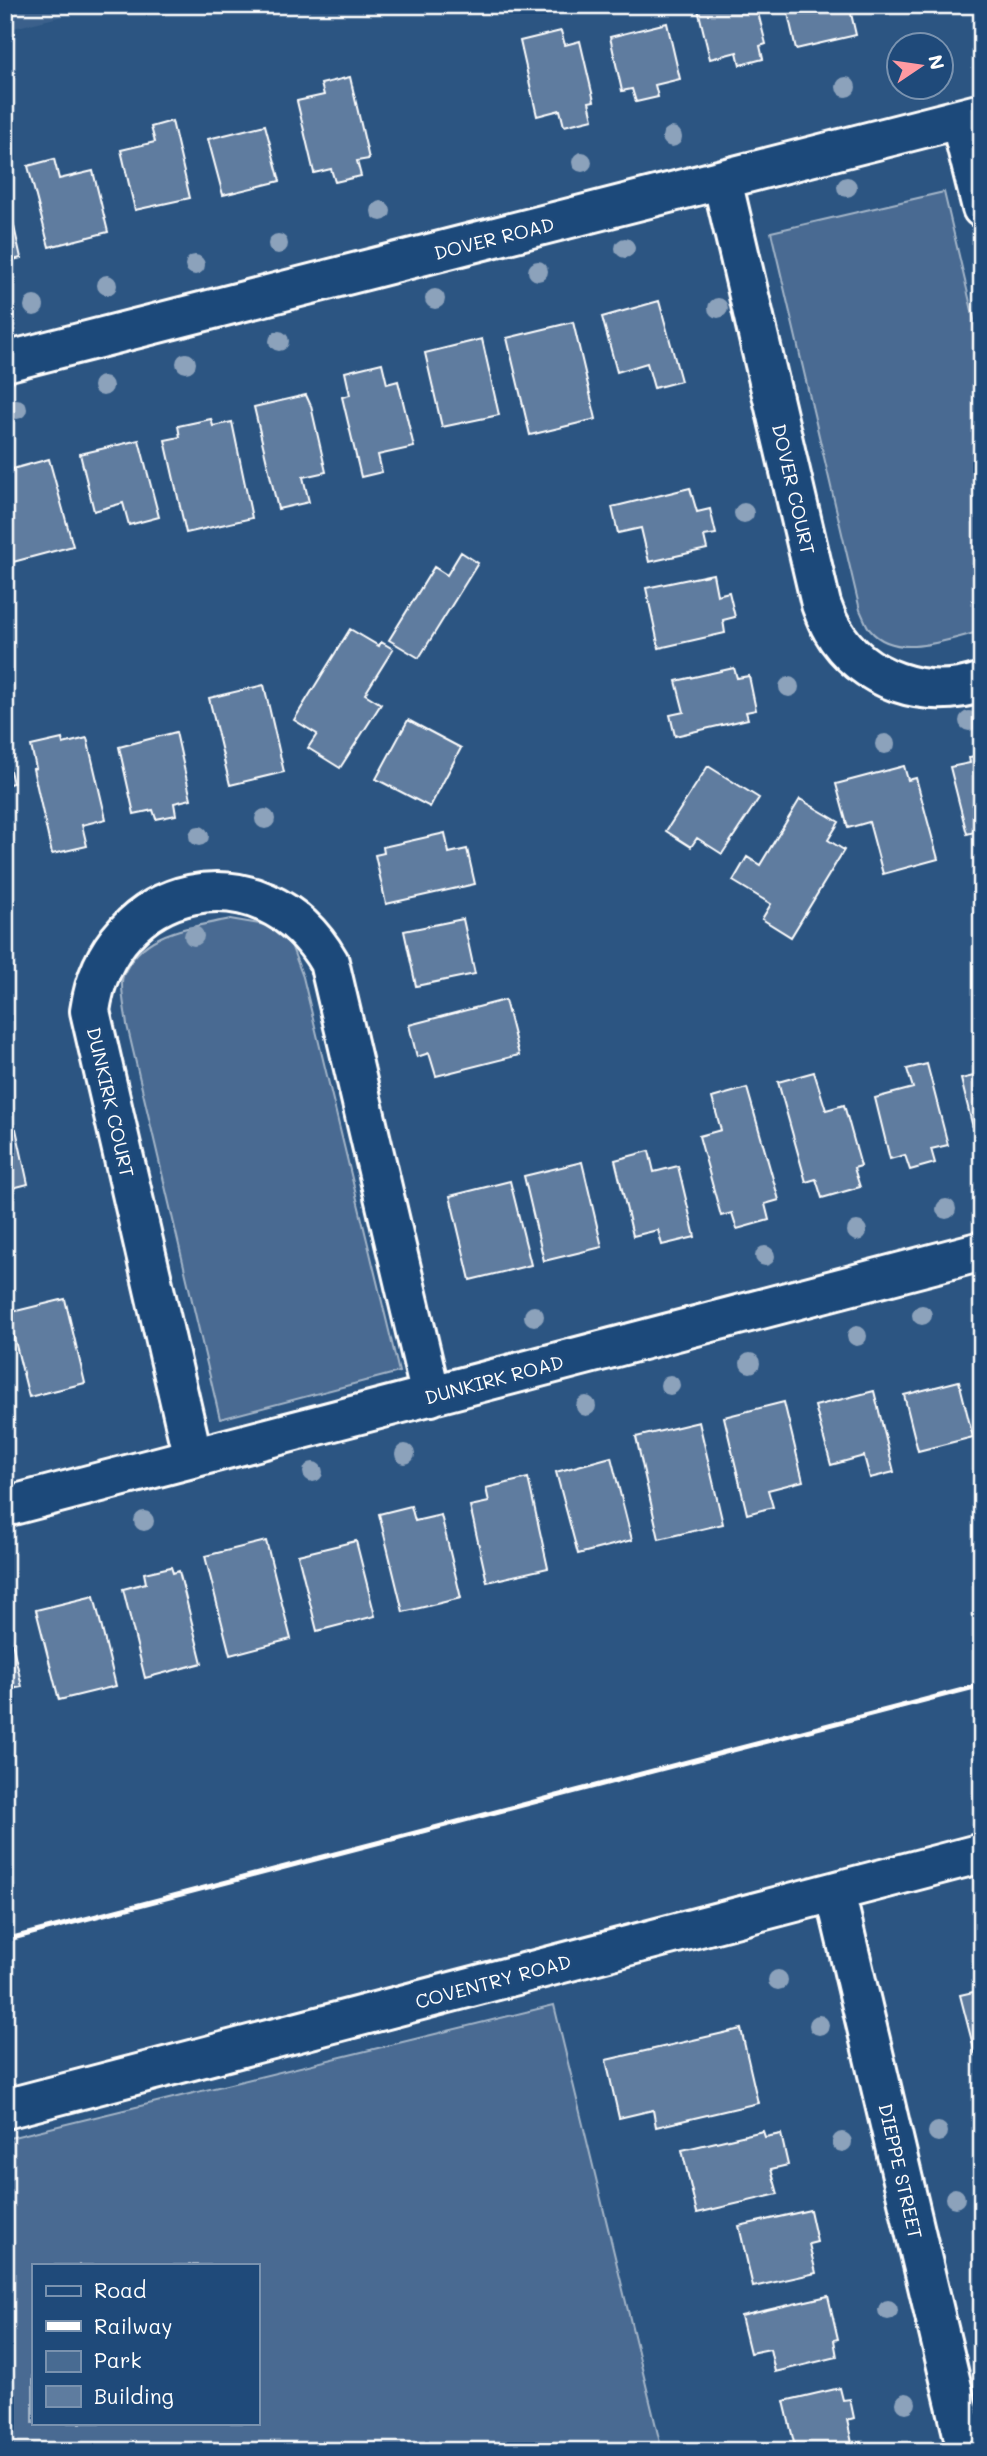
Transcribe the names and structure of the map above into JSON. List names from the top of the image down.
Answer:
{
  "streets": {
    "street": [
      "DOVER ROAD",
      "DOVER COURT",
      "DUNKIRK COURT",
      "DUNKIRK ROAD",
      "COVENTRY ROAD",
      "DIEPPE STREET"
    ]
  },
  "crossings": [
    ["DOVER ROAD", "DOVER COURT"],
    ["DUNKIRK COURT", "DUNKIRK ROAD"],
    ["COVENTRY ROAD", "DIEPPE STREET"]
  ],
  "legend": [
    "Road",
    "Railway",
    "Park",
    "Building"
  ],
  "north": "right"
}
